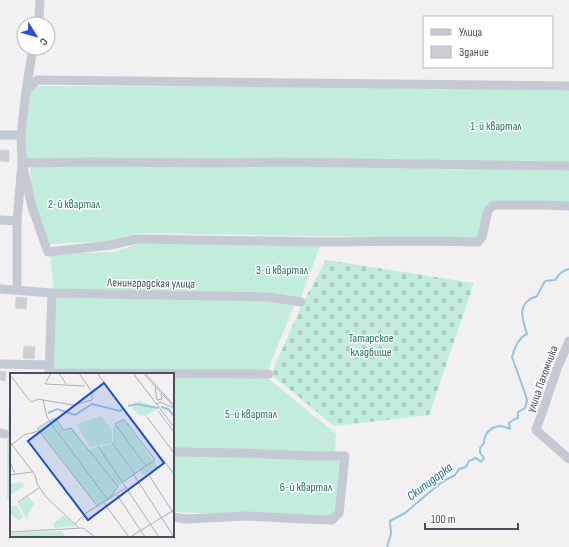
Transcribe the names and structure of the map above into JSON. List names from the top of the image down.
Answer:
{
  "streets": {
    "street": ["Ленинградская улица", "улица Пахомчика"]
  },
  "water": ["Скипидарка"],
  "parks": [
    "1-й квартал",
    "2-й квартал",
    "3-й квартал",
    "Татарское кладбище",
    "5-й квартал",
    "6-й квартал"
  ],
  "legend": ["Улица", "Здание"],
  "scale_bar": "100 m",
  "north": "bottom right"
}
